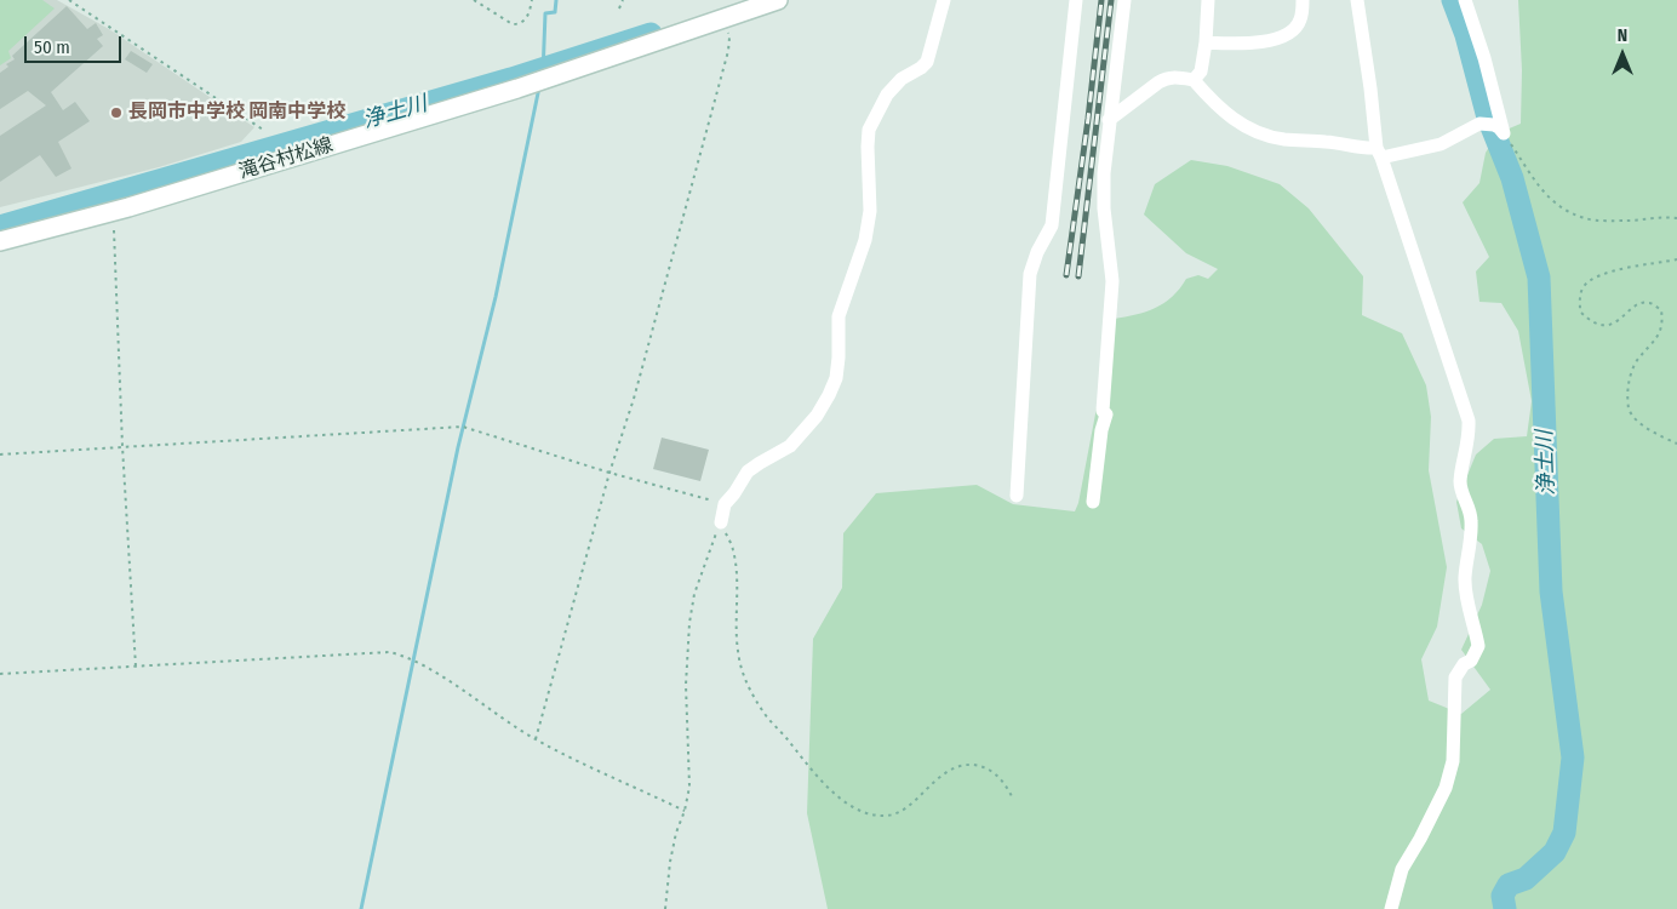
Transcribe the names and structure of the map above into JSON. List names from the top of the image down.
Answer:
{
  "streets": {
    "main road": ["滝谷村松線"]
  },
  "water": ["浄土川"],
  "places": ["長岡市中学校 岡南中学校"],
  "scale_bar": "50 m",
  "north": "top"
}
